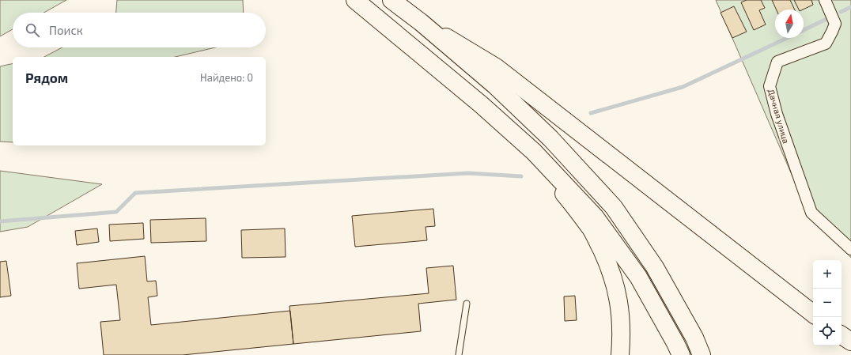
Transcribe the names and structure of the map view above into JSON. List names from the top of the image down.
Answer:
{
  "streets": {
    "street": ["Дачная улица"]
  },
  "north": "top",
  "page": {
    "search": "Поиск",
    "heading": ["Рядом", "Найдено: 0"],
    "map_buttons": ["+", "−"]
  }
}
